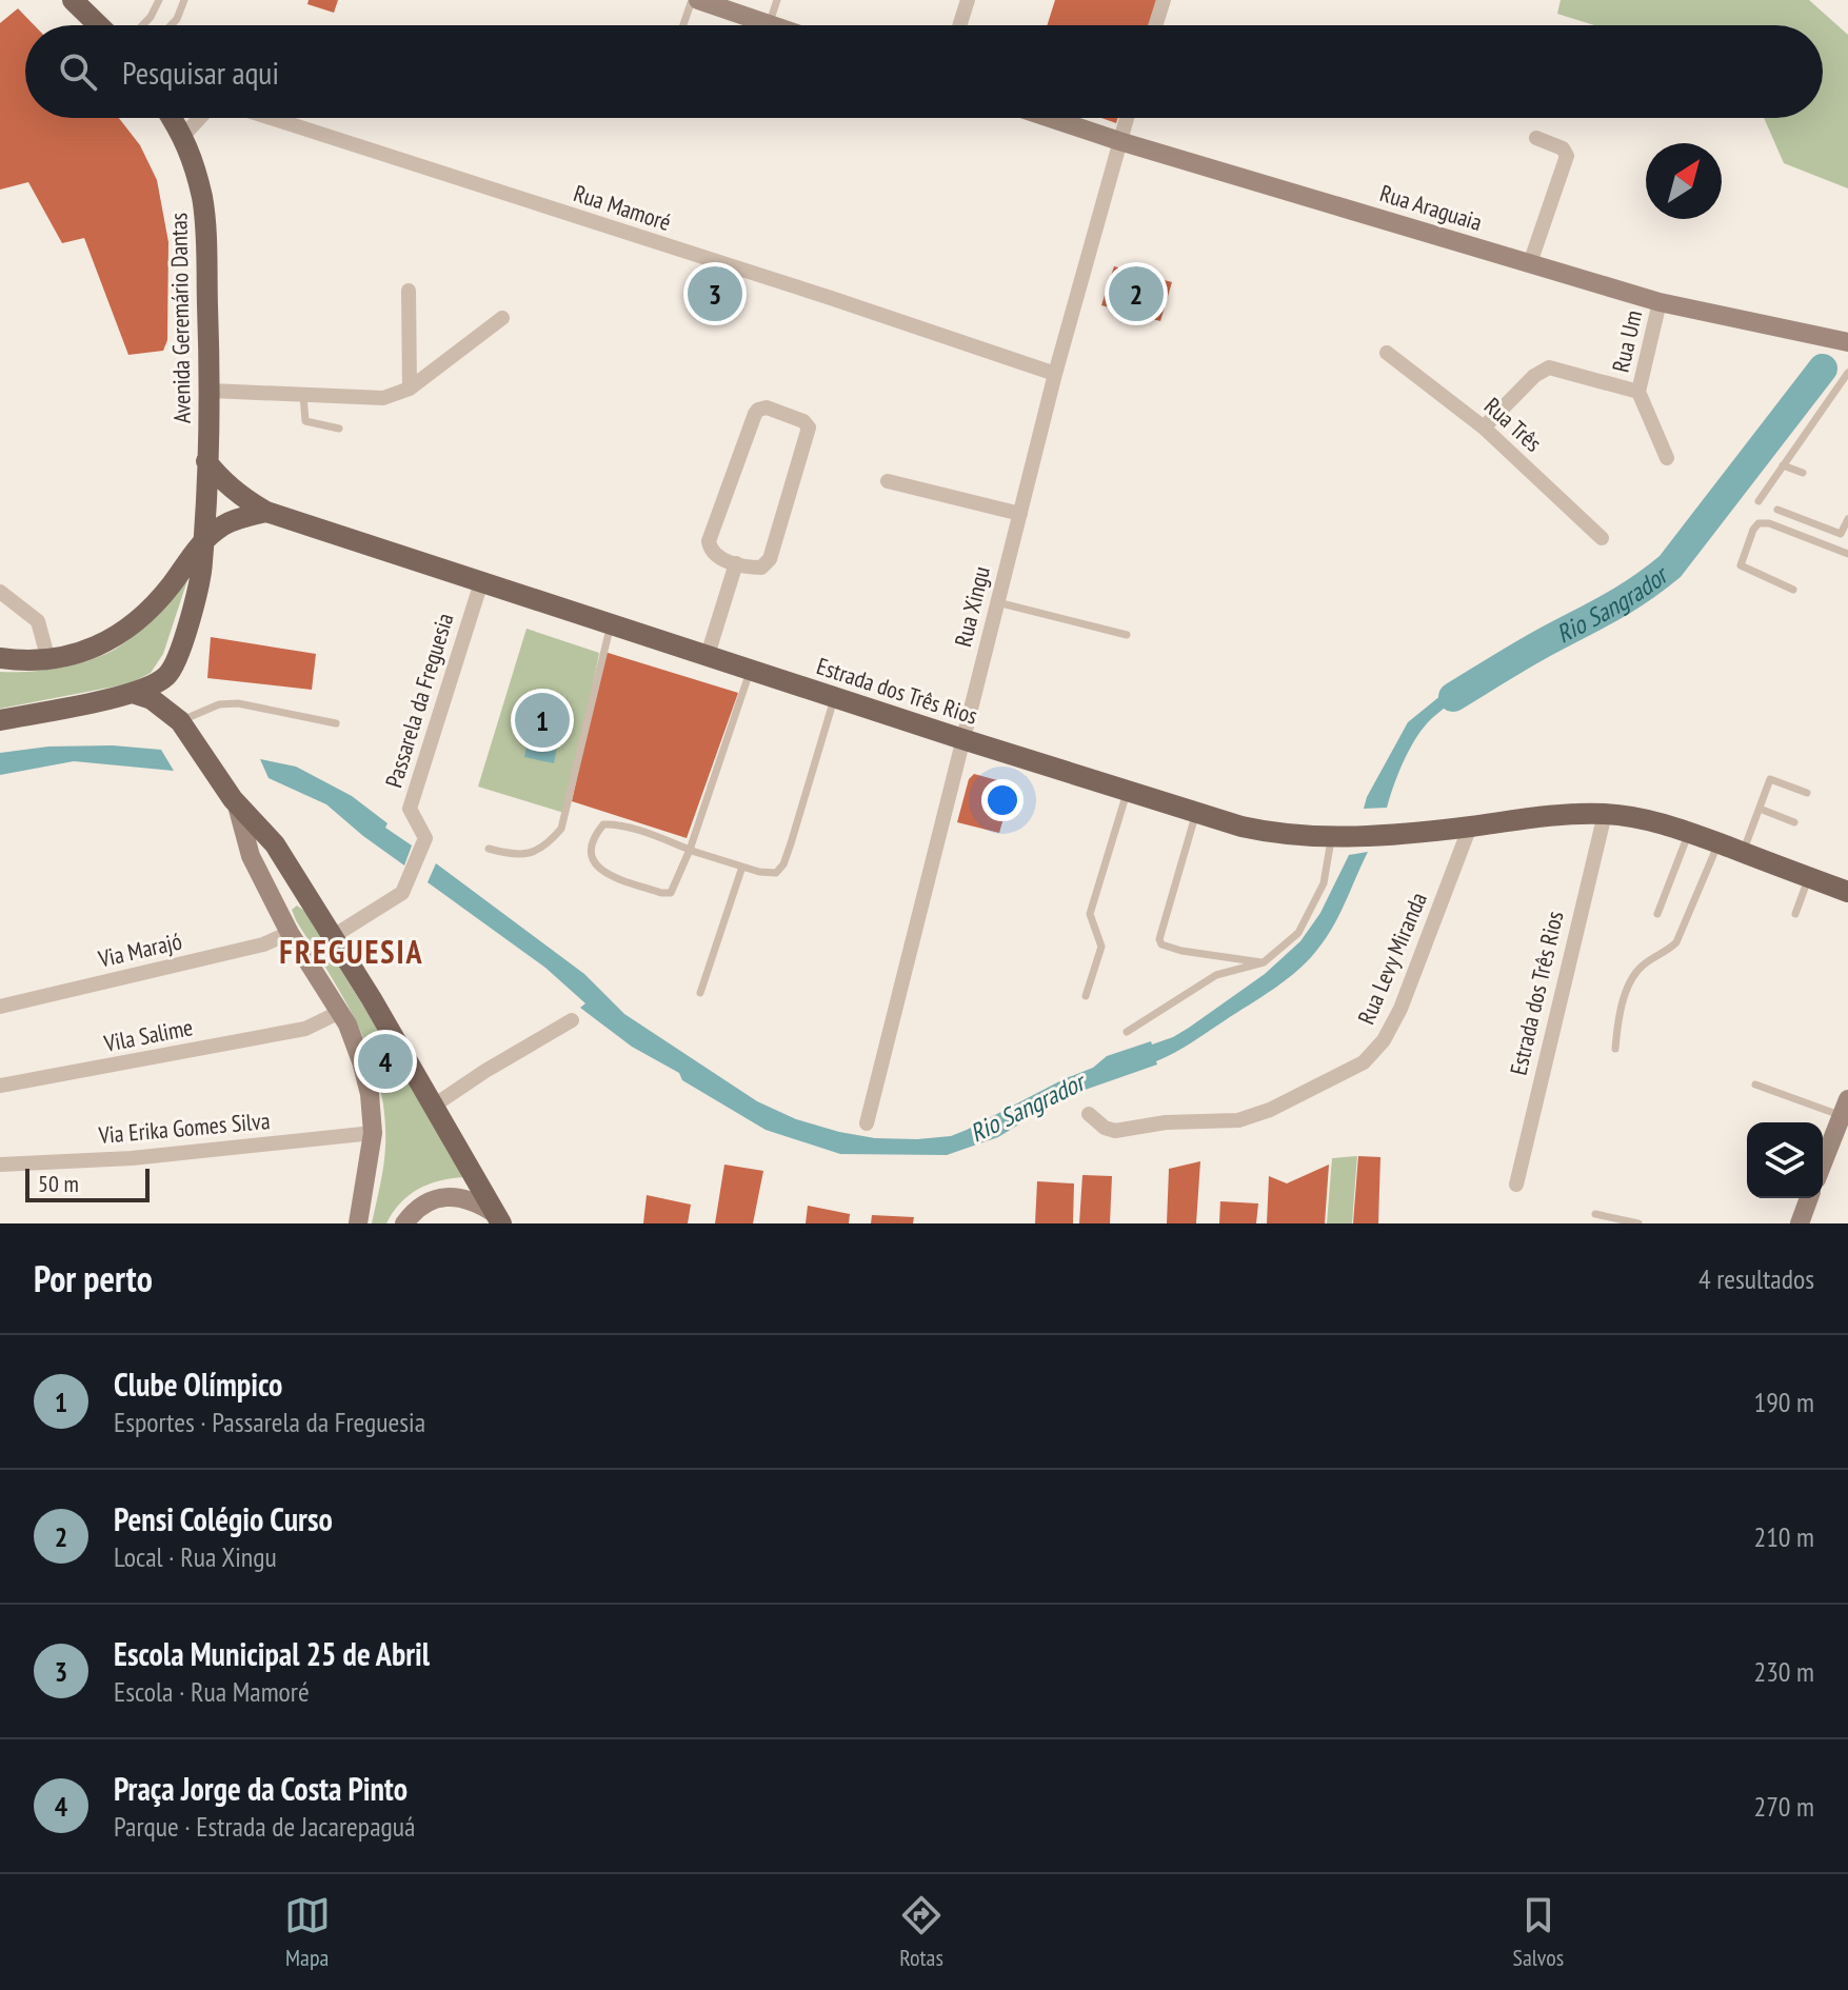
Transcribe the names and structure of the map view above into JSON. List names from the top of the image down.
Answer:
{
  "streets": {
    "main road": ["Avenida Geremário Dantas", "Estrada dos Três Rios"],
    "street": [
      "Rua Mamoré",
      "Rua Araguaia",
      "Rua Um",
      "Rua Três",
      "Rua Xingu",
      "Passarela da Freguesia",
      "Via Marajó",
      "Rua Levy Miranda",
      "Vila Salime",
      "Via Erika Gomes Silva"
    ]
  },
  "crossings": [
    ["Rua Mamoré", "Avenida Geremário Dantas"],
    ["Rua Mamoré", "Rua Xingu"],
    ["Rua Araguaia", "Rua Um"],
    ["Rua Araguaia", "Rua Xingu"],
    ["Avenida Geremário Dantas", "Estrada dos Três Rios"],
    ["Rua Xingu", "Estrada dos Três Rios"],
    ["Estrada dos Três Rios", "Passarela da Freguesia"],
    ["Estrada dos Três Rios", "Rua Levy Miranda"]
  ],
  "districts": ["FREGUESIA"],
  "water": ["Rio Sangrador"],
  "scale_bar": "50 m",
  "north": "top right",
  "page": {
    "search": "Pesquisar aqui",
    "pins": [
      "2",
      "3",
      "1",
      "4"
    ],
    "scale": "50 m",
    "heading": ["Por perto", "4 resultados"],
    "list": [
      {
        "mark": "1",
        "name": "Clube Olímpico",
        "note": "Esportes · Passarela da Freguesia",
        "value": "190 m"
      },
      {
        "mark": "2",
        "name": "Pensi Colégio Curso",
        "note": "Local · Rua Xingu",
        "value": "210 m"
      },
      {
        "mark": "3",
        "name": "Escola Municipal 25 de Abril",
        "note": "Escola · Rua Mamoré",
        "value": "230 m"
      },
      {
        "mark": "4",
        "name": "Praça Jorge da Costa Pinto",
        "note": "Parque · Estrada de Jacarepaguá",
        "value": "270 m"
      }
    ],
    "nav": ["Mapa", "Rotas", "Salvos"]
  }
}
